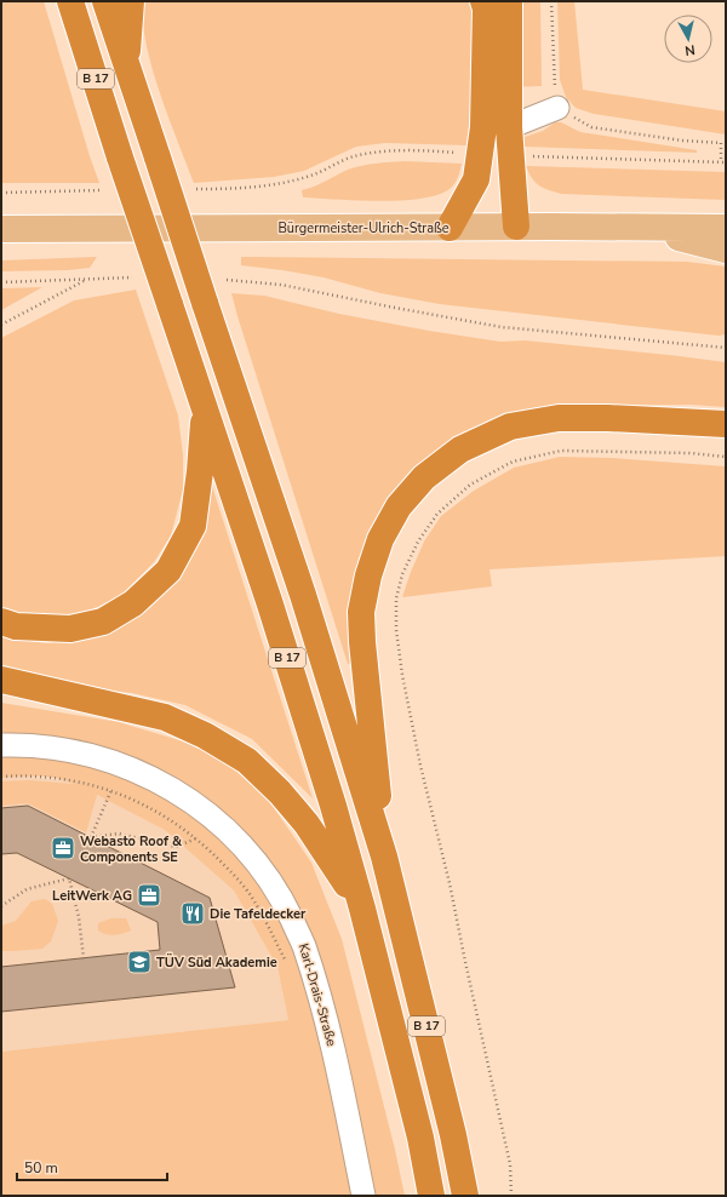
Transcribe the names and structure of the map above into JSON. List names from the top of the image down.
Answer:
{
  "streets": {
    "highway": ["B 17"],
    "main road": ["Bürgermeister-Ulrich-Straße"],
    "street": ["Karl-Drais-Straße"]
  },
  "places": {
    "office": ["Webasto Roof & Components SE", "LeitWerk AG"],
    "restaurant": ["Die Tafeldecker"],
    "school or university": ["TÜV Süd Akademie"]
  },
  "scale_bar": "50 m",
  "north": "bottom"
}
